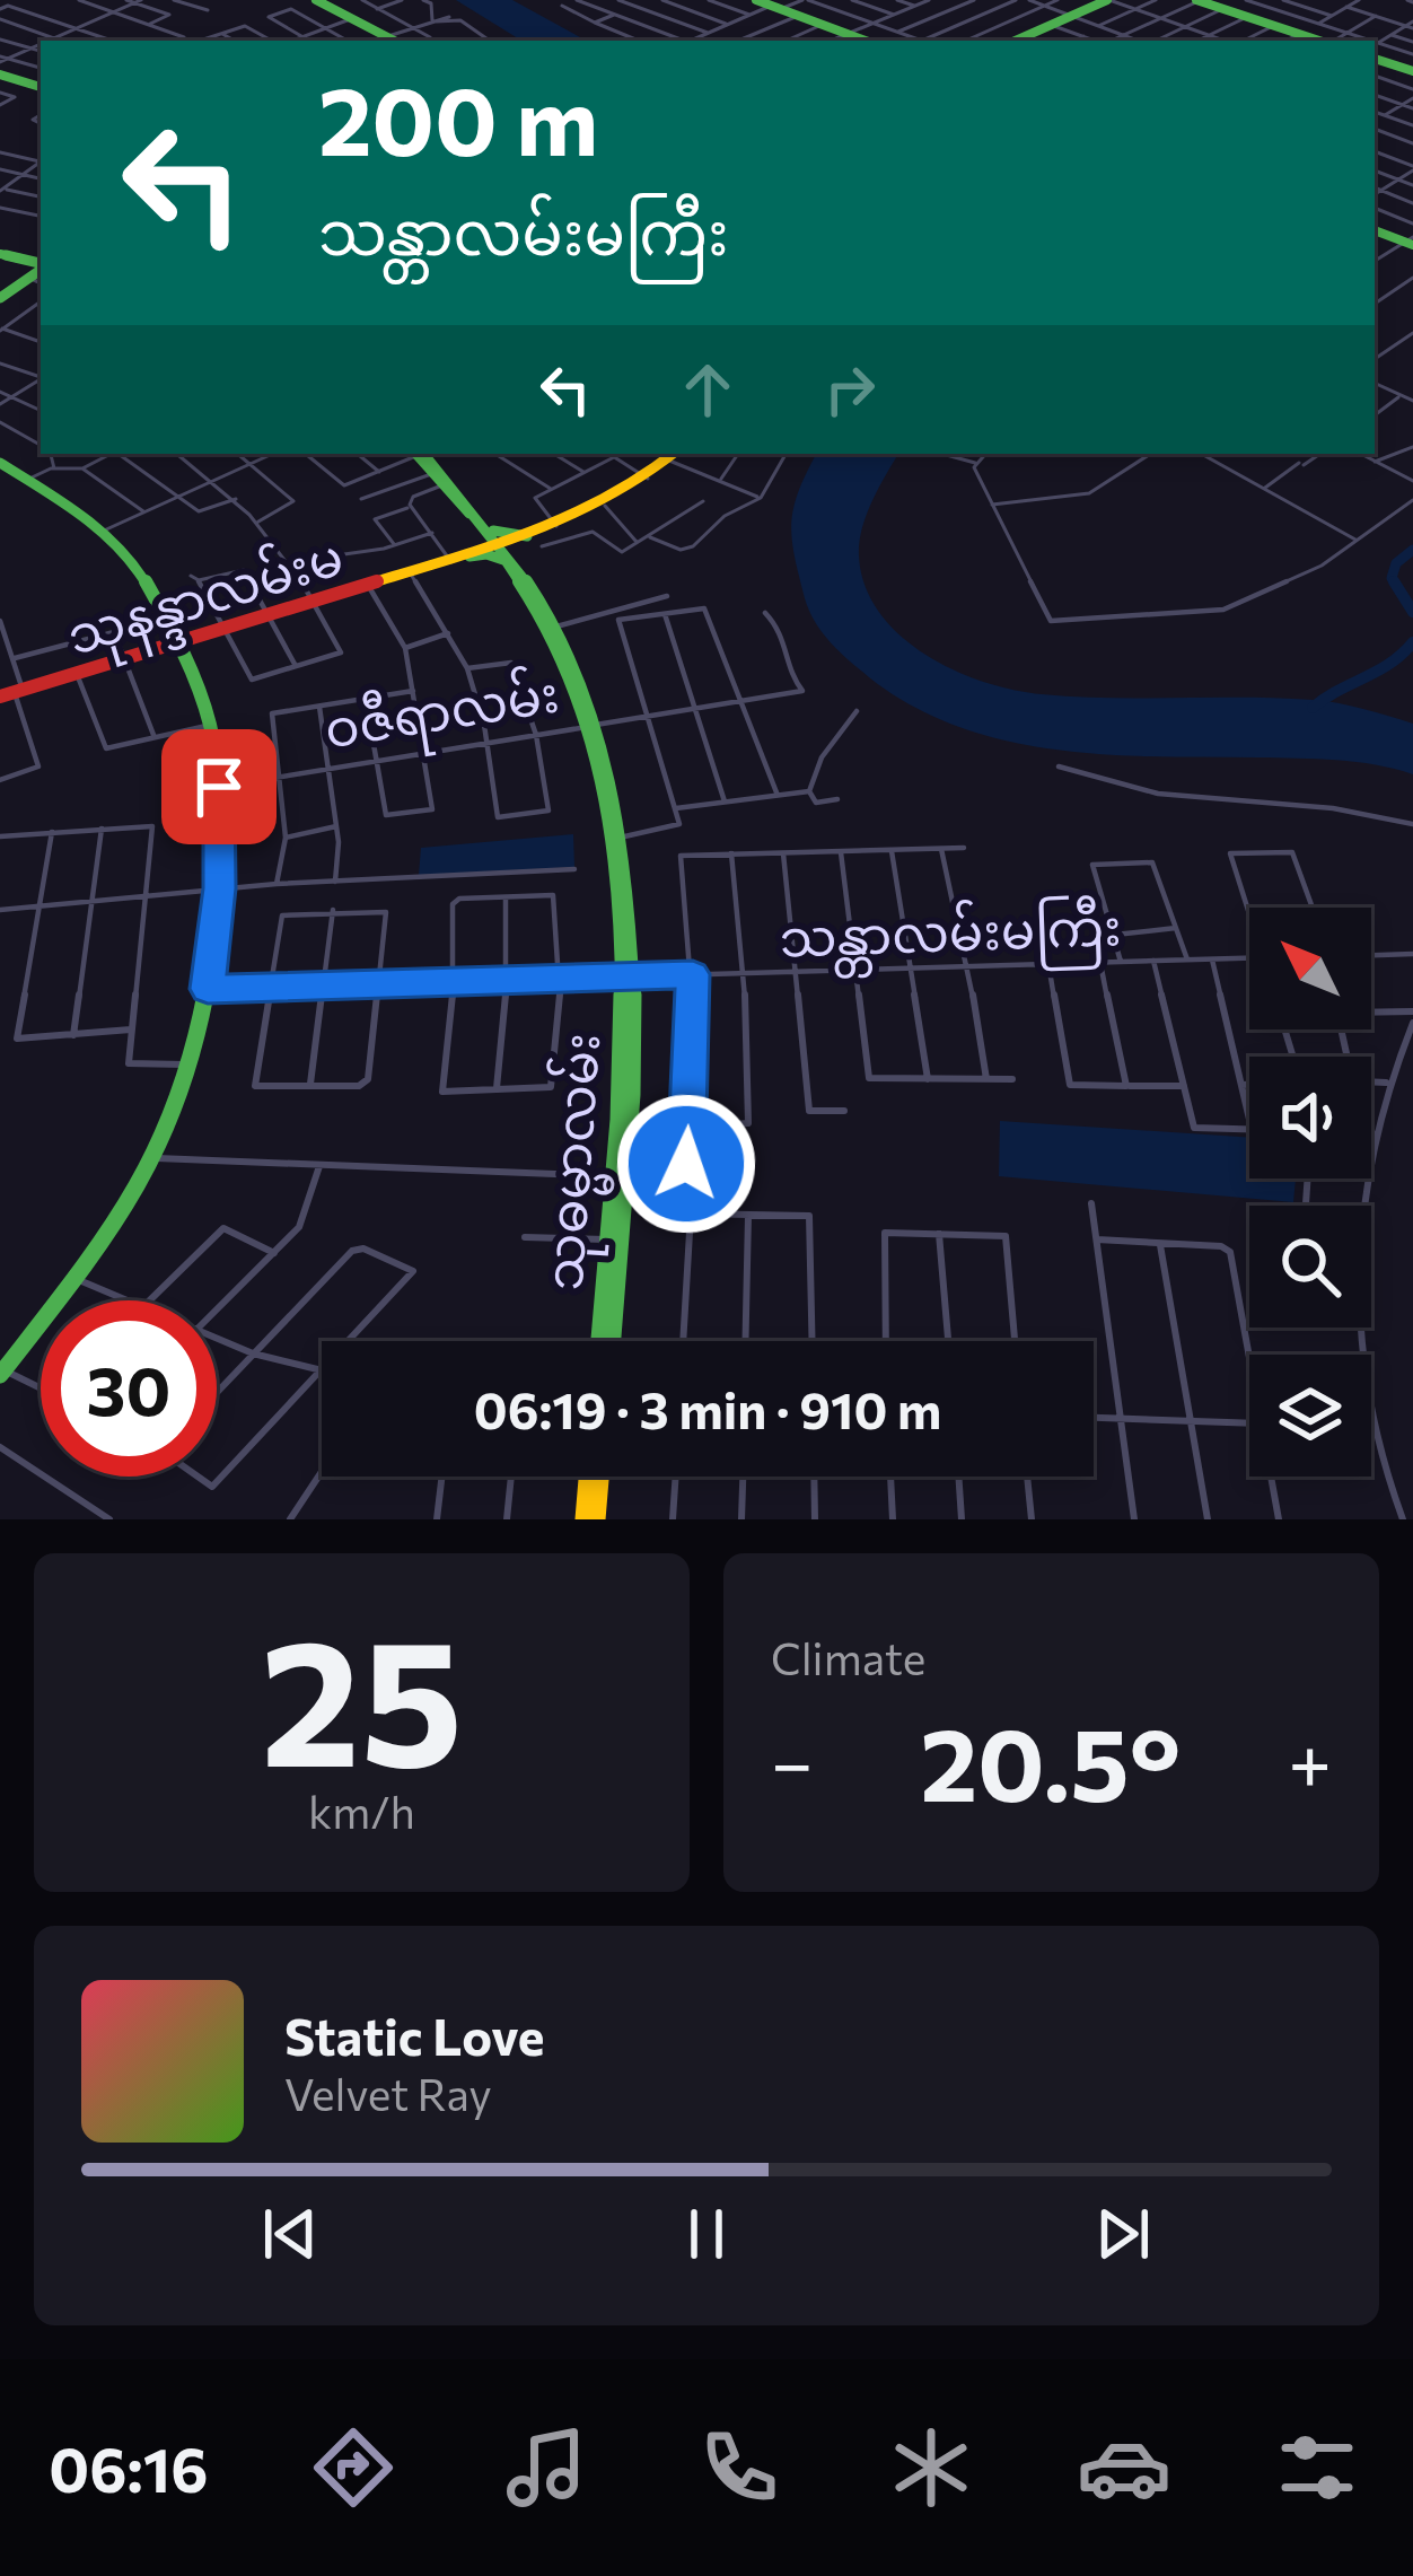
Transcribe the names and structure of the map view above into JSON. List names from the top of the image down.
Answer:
{
  "streets": {
    "main road": ["သုနန္ဒာလမ်းမ", "သုဓမ္မာလမ်း"],
    "street": ["ဝဇီရာလမ်း", "သန္တာလမ်းမကြီး"]
  },
  "crossings": [
    ["ဝဇီရာလမ်း", "သုဓမ္မာလမ်း"],
    ["သန္တာလမ်းမကြီး", "သုဓမ္မာလမ်း"]
  ],
  "north": "top left",
  "page": {
    "turn": ["200 m", "သန္တာလမ်းမကြီး"],
    "limit": "30",
    "trip": "06:19 · 3 min · 910 m",
    "tile": [
      ["25", "km/h"],
      "Climate"
    ],
    "heat": ["−", "20.5°", "+"],
    "song": ["Static Love", "Velvet Ray"],
    "tabs": "06:16"
  }
}
